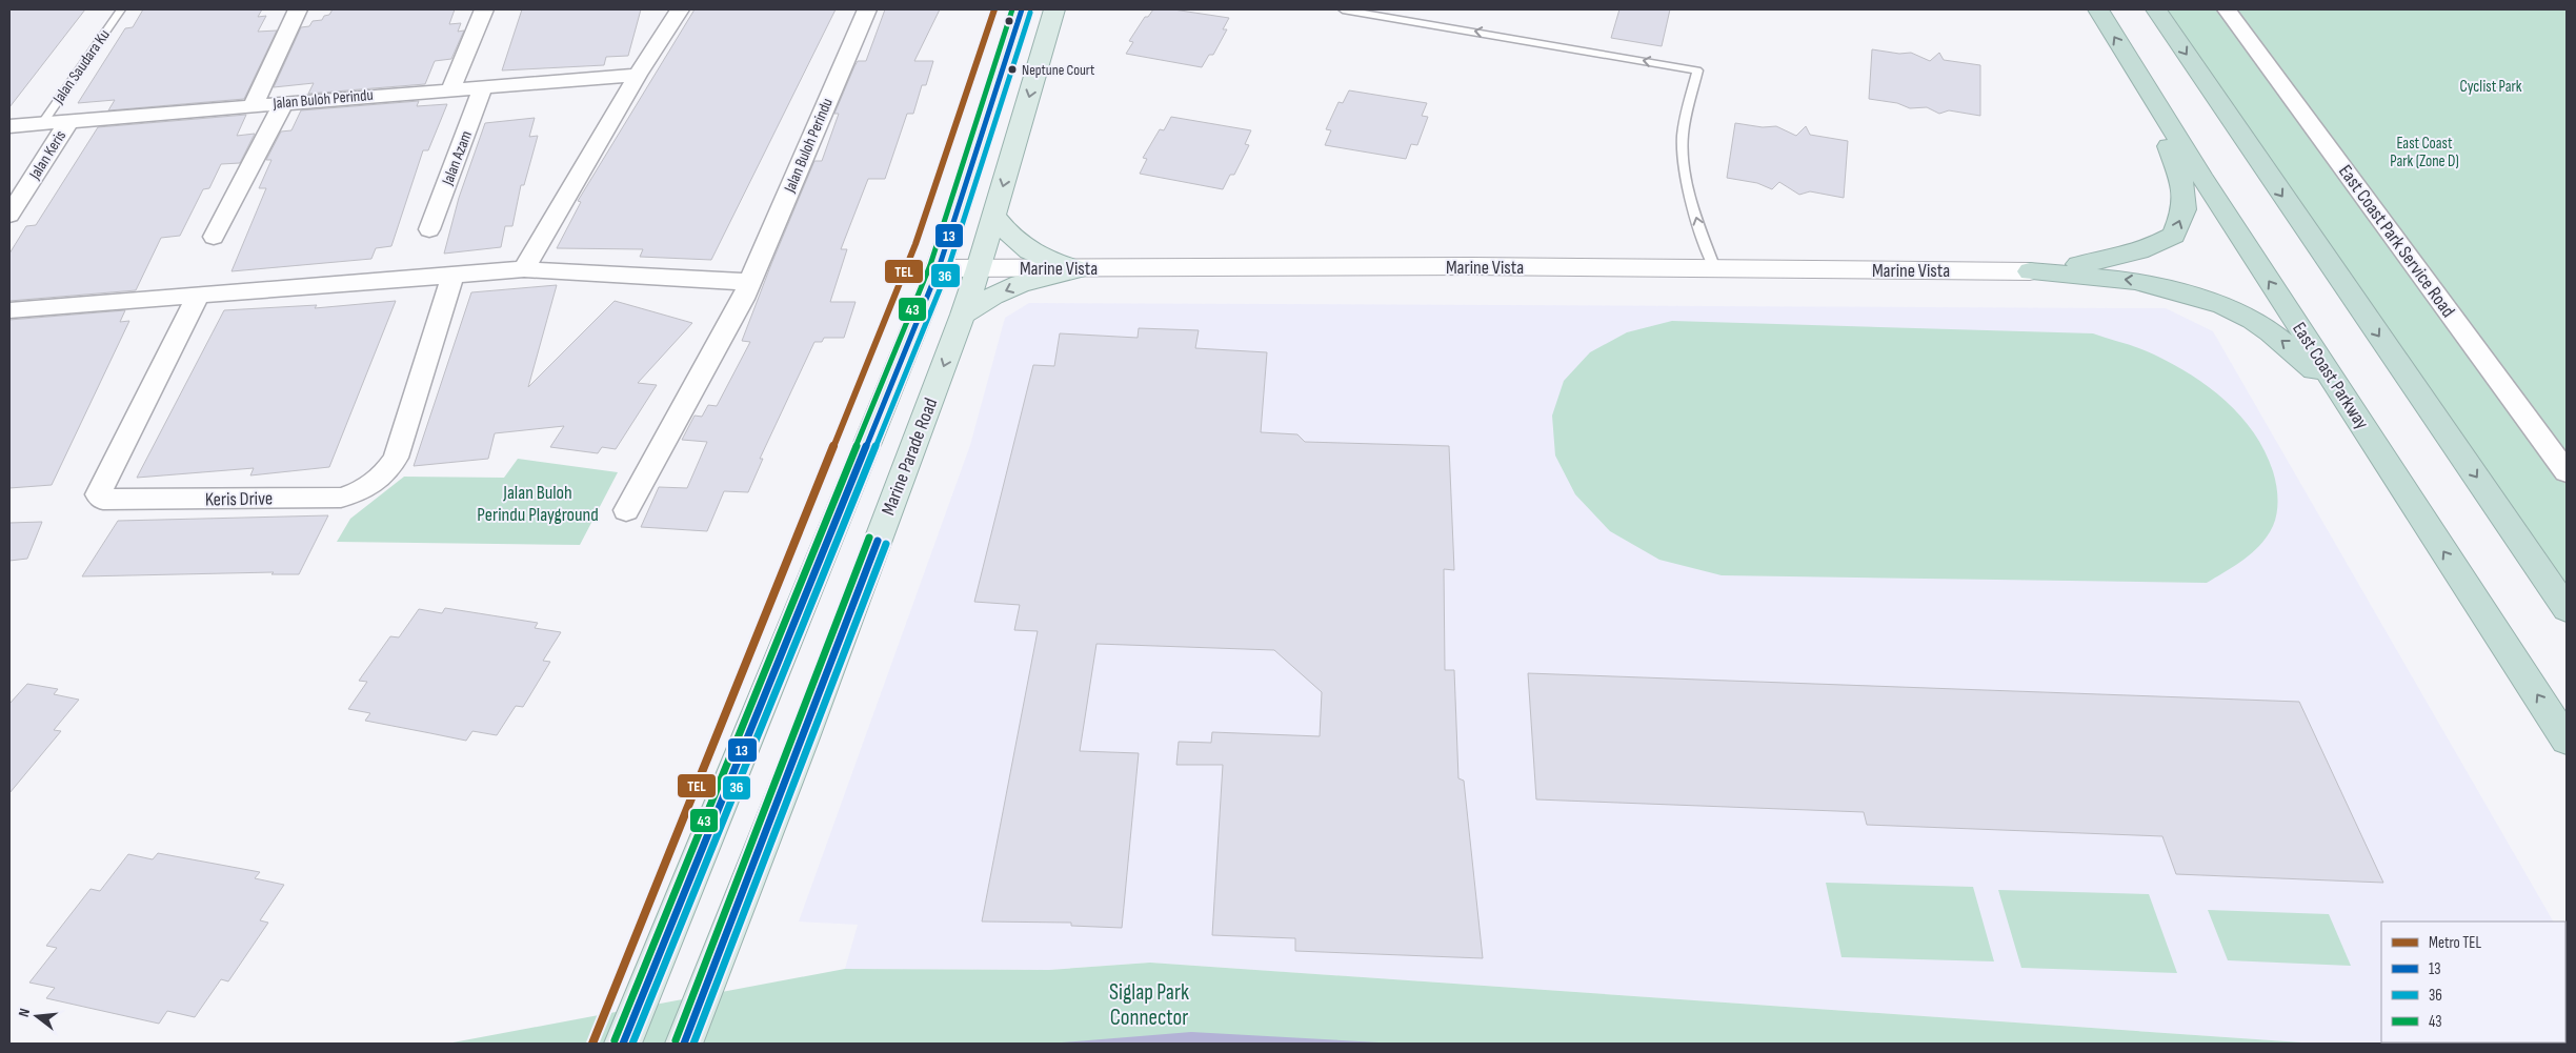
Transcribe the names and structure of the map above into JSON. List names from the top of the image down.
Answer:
{
  "streets": {
    "highway": ["East Coast Parkway"],
    "main road": ["Marine Parade Road"],
    "street": [
      "Jalan Buloh Perindu",
      "Jalan Keris",
      "Jalan Azam",
      "East Coast Park Service Road",
      "Marine Vista",
      "Keris Drive"
    ],
    "lane": ["Jalan Saudara Ku"]
  },
  "crossings": [
    ["Jalan Saudara Ku", "Jalan Buloh Perindu"],
    ["Jalan Buloh Perindu", "Jalan Keris"],
    ["Jalan Buloh Perindu", "Jalan Azam"],
    ["Marine Vista", "Marine Parade Road"]
  ],
  "parks": [
    "Cyclist Park",
    "East Coast Park (Zone D)",
    "Jalan Buloh Perindu Playground",
    "Siglap Park Connector"
  ],
  "places": ["Neptune Court"],
  "lines": [
    "metro line TEL",
    "transit line 13",
    "transit line 43",
    "transit line 36"
  ],
  "legend": [
    "Metro TEL",
    "13",
    "36",
    "43"
  ],
  "north": "left"
}
